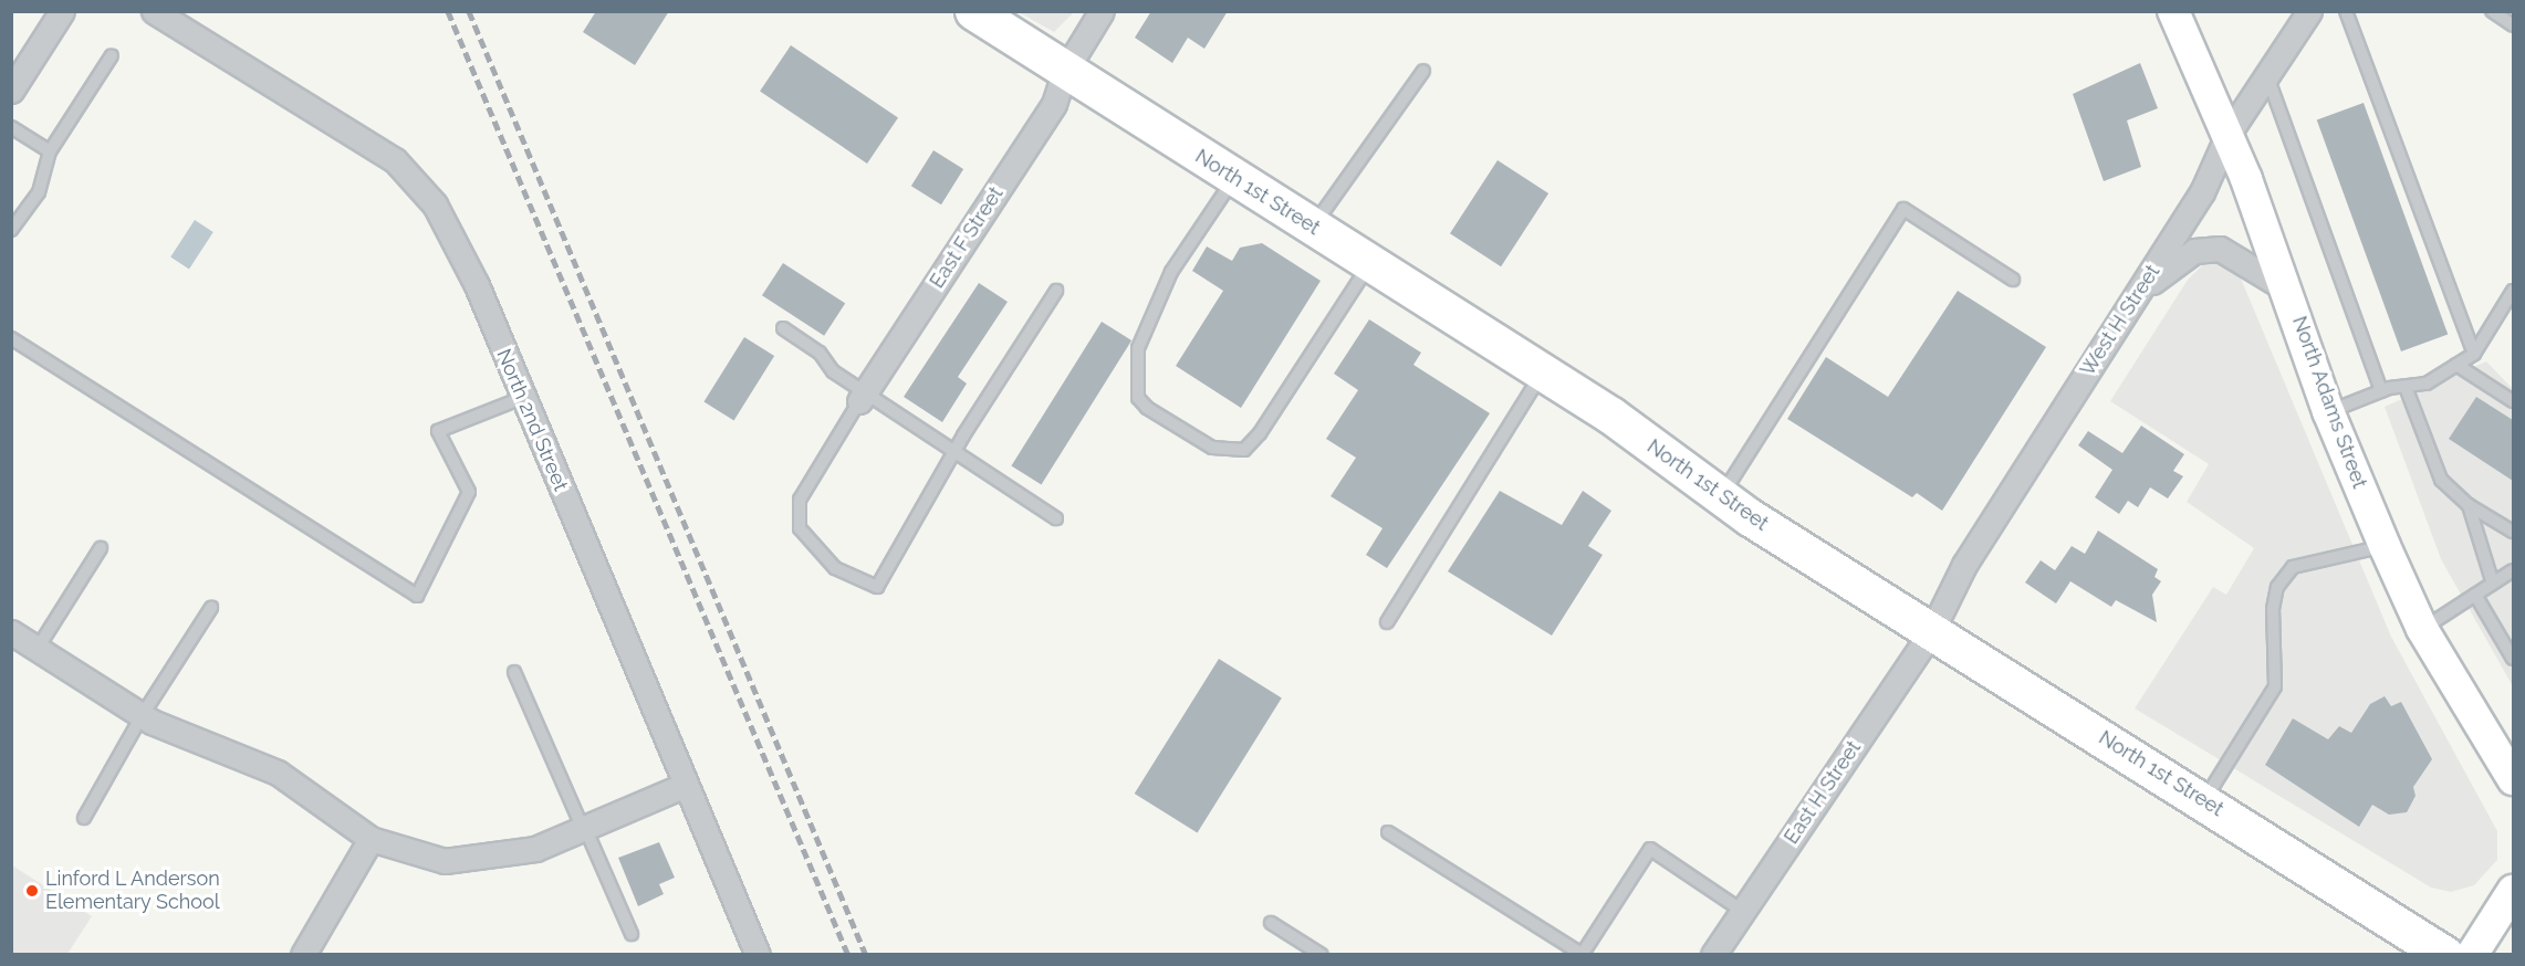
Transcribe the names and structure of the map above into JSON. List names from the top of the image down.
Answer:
{
  "streets": {
    "main road": ["North 1st Street"],
    "street": [
      "East F Street",
      "West H Street",
      "North Adams Street",
      "North 2nd Street",
      "East H Street"
    ]
  },
  "crossings": [
    ["North 1st Street", "East F Street"],
    ["North 1st Street", "West H Street"],
    ["North 1st Street", "East H Street"],
    ["West H Street", "North Adams Street"],
    ["West H Street", "East H Street"]
  ],
  "places": ["Linford L Anderson Elementary School"]
}
